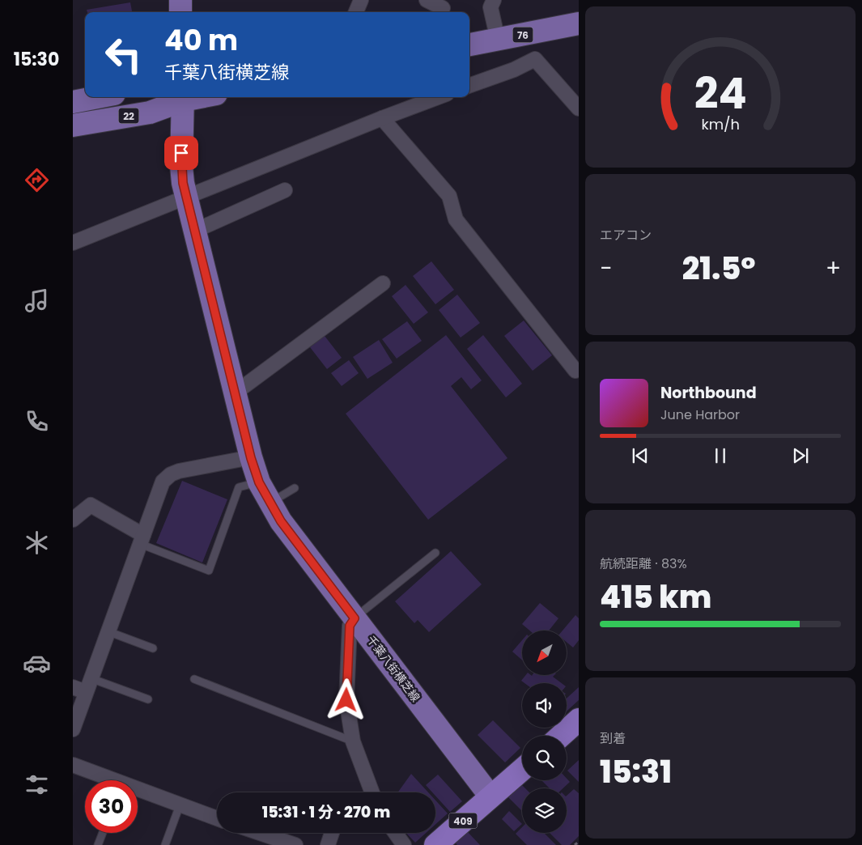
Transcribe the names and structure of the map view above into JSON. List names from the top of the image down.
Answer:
{
  "streets": {
    "highway": ["409"],
    "main road": ["76", "22", "千葉八街横芝線"]
  },
  "crossings": [
    ["22", "千葉八街横芝線"],
    ["千葉八街横芝線", "409"]
  ],
  "north": "bottom left",
  "page": {
    "tabs": "15:30",
    "turn": ["40 m", "千葉八街横芝線"],
    "tile": [
      "エアコン",
      ["航続距離 · 83%", "415 km"],
      ["到着", "15:31"]
    ],
    "heat": ["−", "21.5°", "+"],
    "song": ["Northbound", "June Harbor"],
    "limit": "30",
    "trip": "15:31 · 1 分 · 270 m",
    "gauge": ["24", "km/h"]
  }
}
